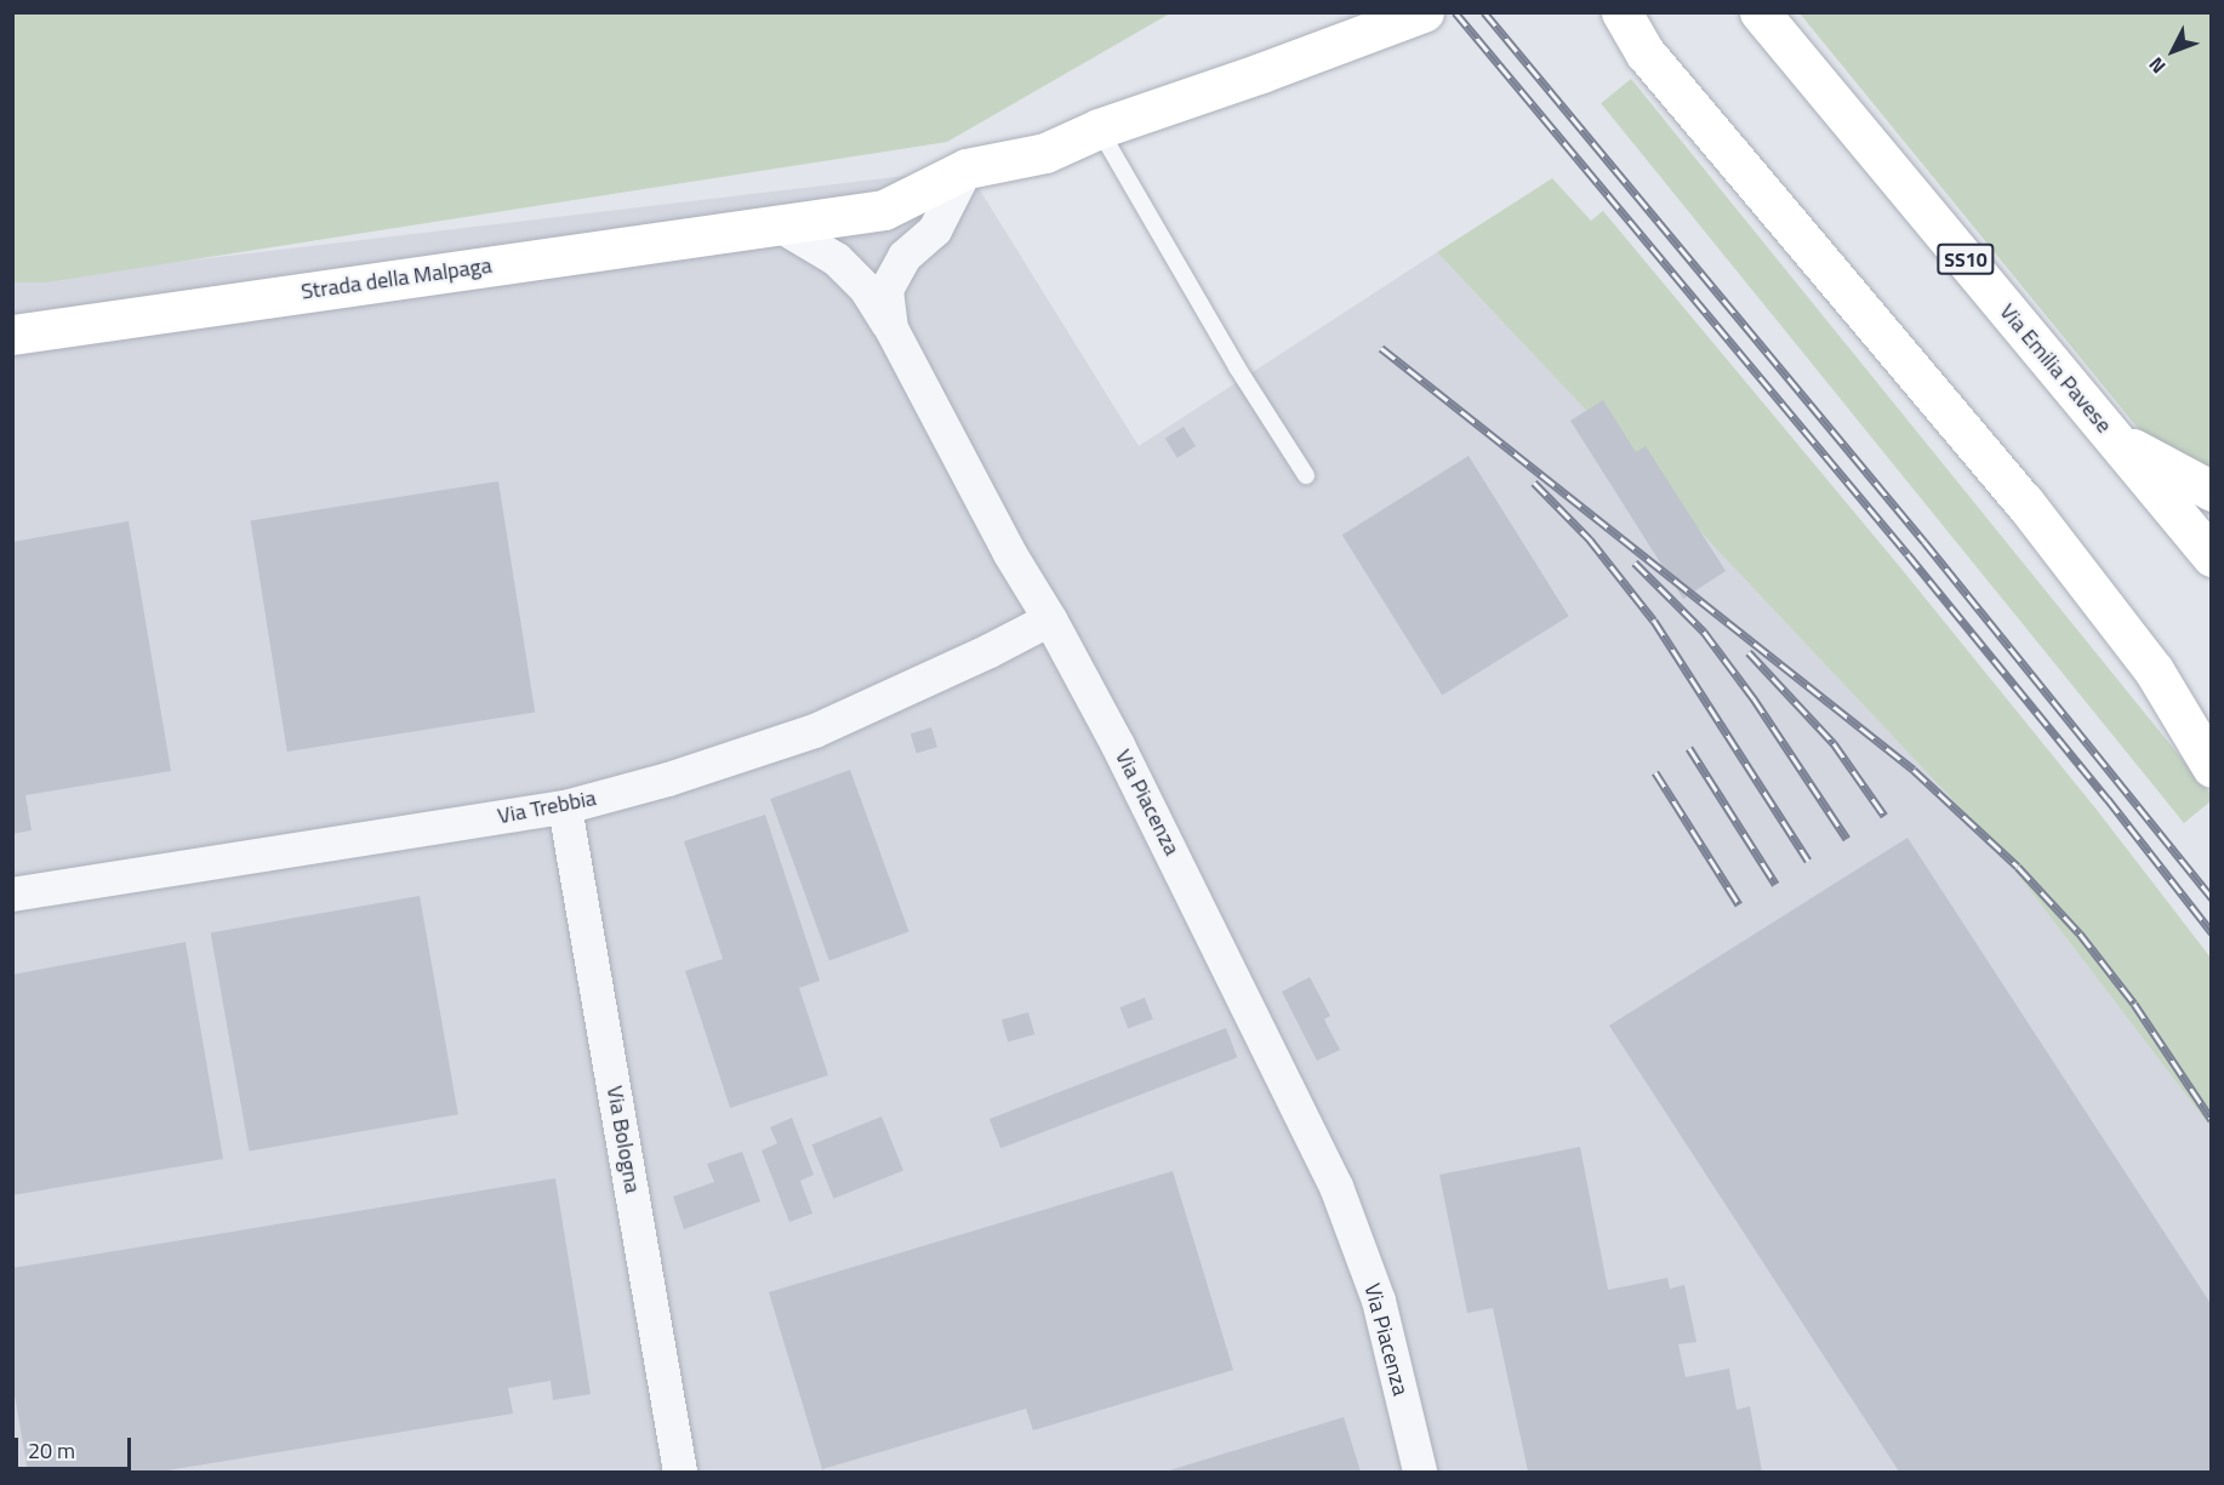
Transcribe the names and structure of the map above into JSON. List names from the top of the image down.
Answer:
{
  "streets": {
    "main road": ["SS10", "Strada della Malpaga", "Via Emilia Pavese"],
    "street": ["Via Piacenza", "Via Trebbia", "Via Bologna"]
  },
  "crossings": [
    ["Strada della Malpaga", "Via Piacenza"],
    ["Via Piacenza", "Via Trebbia"],
    ["Via Trebbia", "Via Bologna"]
  ],
  "scale_bar": "20 m",
  "north": "bottom left"
}
